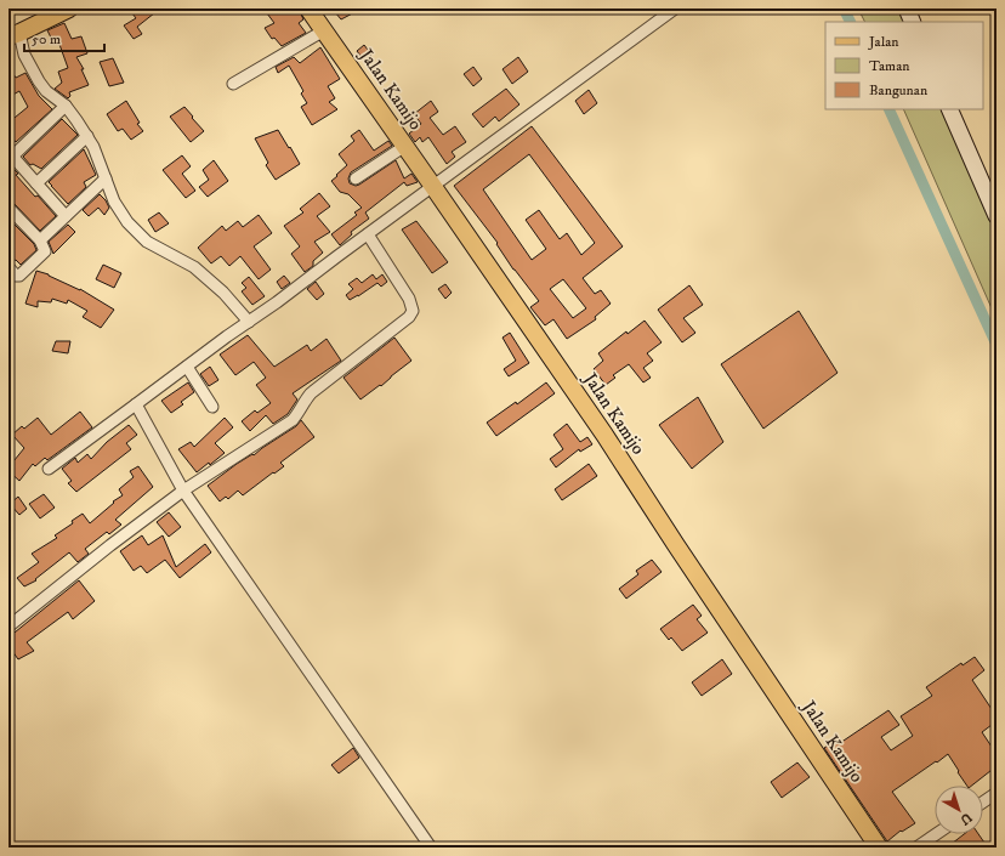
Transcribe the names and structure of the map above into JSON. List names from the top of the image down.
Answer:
{
  "streets": {
    "main road": ["Jalan Kamijo"]
  },
  "legend": ["Jalan", "Taman", "Bangunan"],
  "scale_bar": "50 m",
  "north": "bottom right"
}
